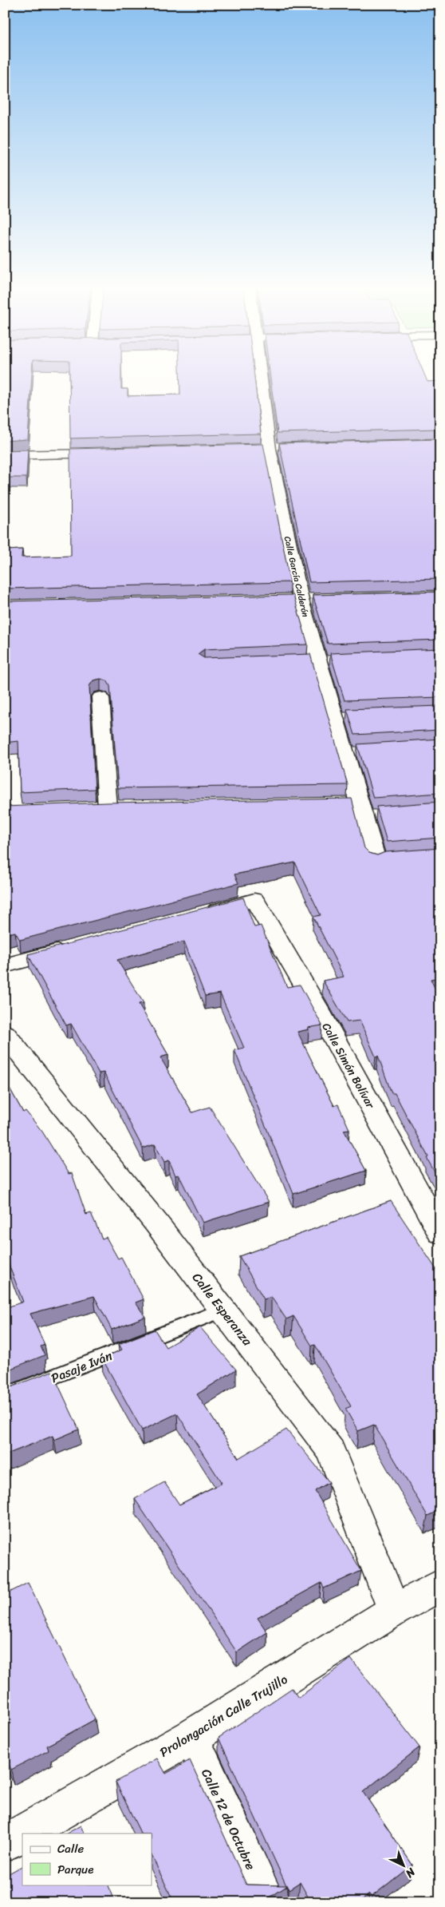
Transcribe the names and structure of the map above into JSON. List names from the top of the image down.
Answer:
{
  "streets": {
    "street": [
      "Calle García Calderón",
      "Calle Simón Bolívar",
      "Calle Esperanza",
      "Prolongación Calle Trujillo",
      "Calle 12 de Octubre"
    ],
    "lane": ["Pasaje Iván"]
  },
  "crossings": [
    ["Calle Esperanza", "Pasaje Iván"],
    ["Calle Esperanza", "Prolongación Calle Trujillo"],
    ["Prolongación Calle Trujillo", "Calle 12 de Octubre"]
  ],
  "legend": ["Calle", "Parque"],
  "north": "bottom right"
}
